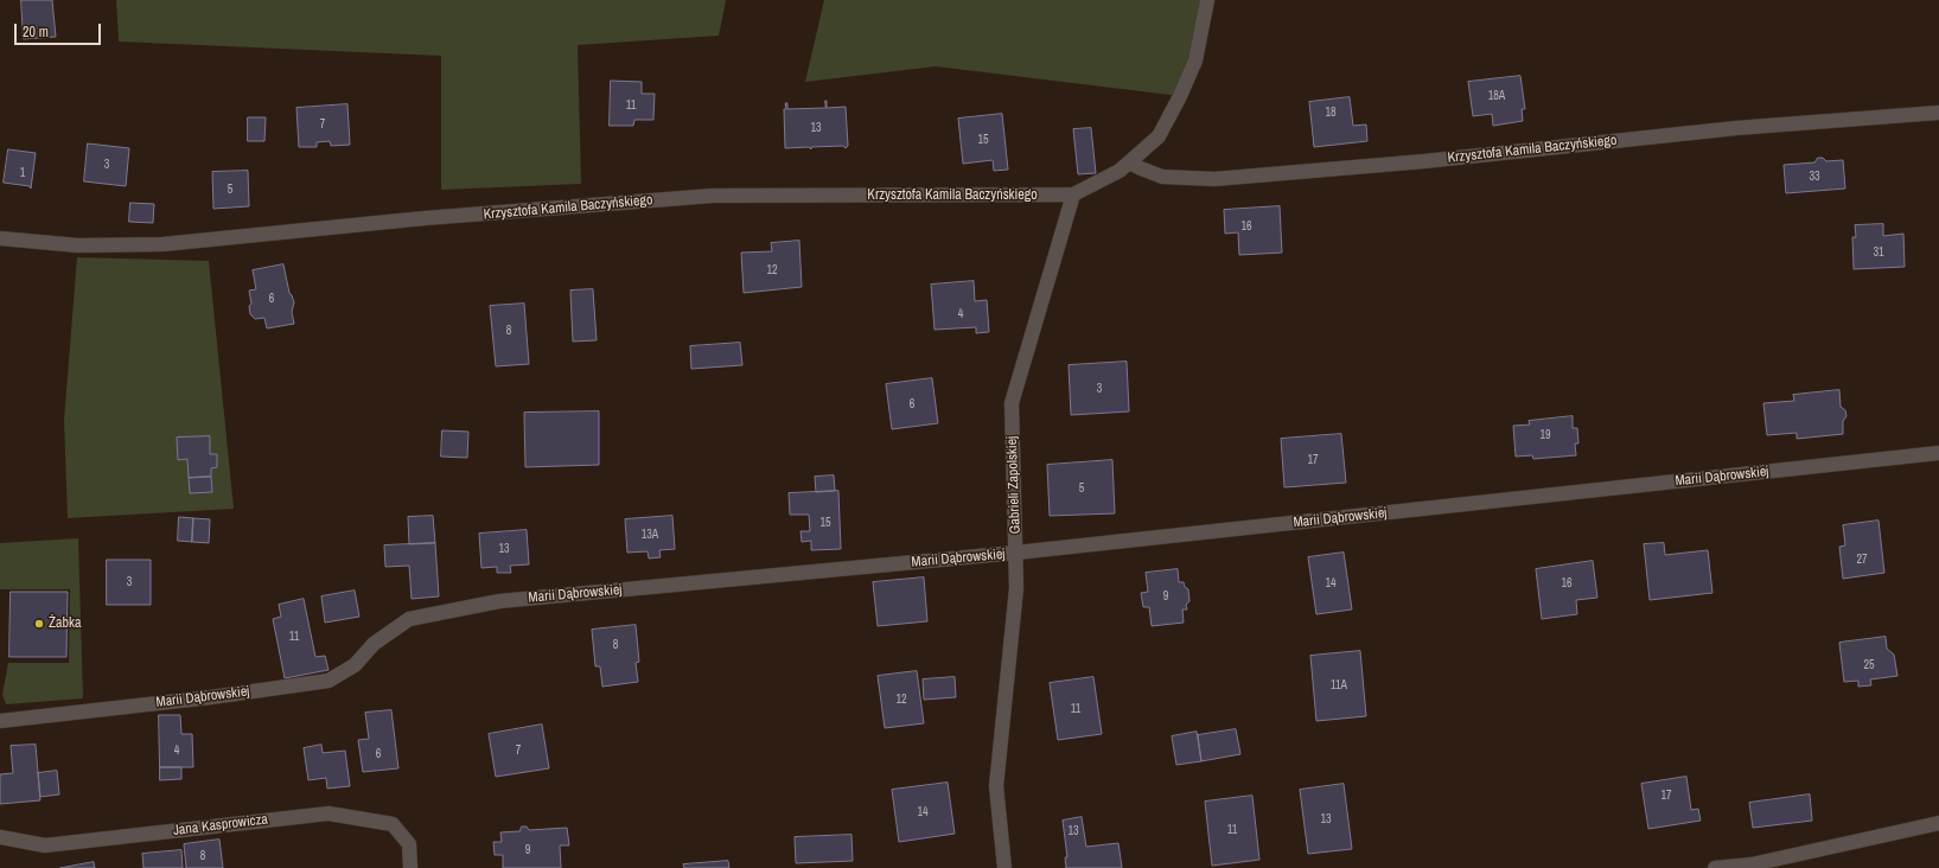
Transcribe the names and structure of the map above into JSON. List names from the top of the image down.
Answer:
{
  "streets": {
    "street": [
      "Krzysztofa Kamila Baczyńskiego",
      "Marii Dąbrowskiej",
      "Gabrieli Zapolskiej",
      "Jana Kasprowicza"
    ]
  },
  "crossings": [
    ["Krzysztofa Kamila Baczyńskiego", "Gabrieli Zapolskiej"],
    ["Marii Dąbrowskiej", "Gabrieli Zapolskiej"]
  ],
  "places": ["Żabka"],
  "house_numbers": [
    "18A",
    "11",
    "18",
    "7",
    "13",
    "15",
    "3",
    "1",
    "33",
    "5",
    "16",
    "31",
    "12",
    "6",
    "4",
    "8",
    "3",
    "6",
    "19",
    "17",
    "5",
    "15",
    "13A",
    "13",
    "27",
    "3",
    "14",
    "16",
    "9",
    "11",
    "8",
    "25",
    "11A",
    "12",
    "11",
    "4",
    "7",
    "6",
    "17",
    "14",
    "13",
    "11",
    "13",
    "9",
    "8"
  ],
  "scale_bar": "20 m"
}
